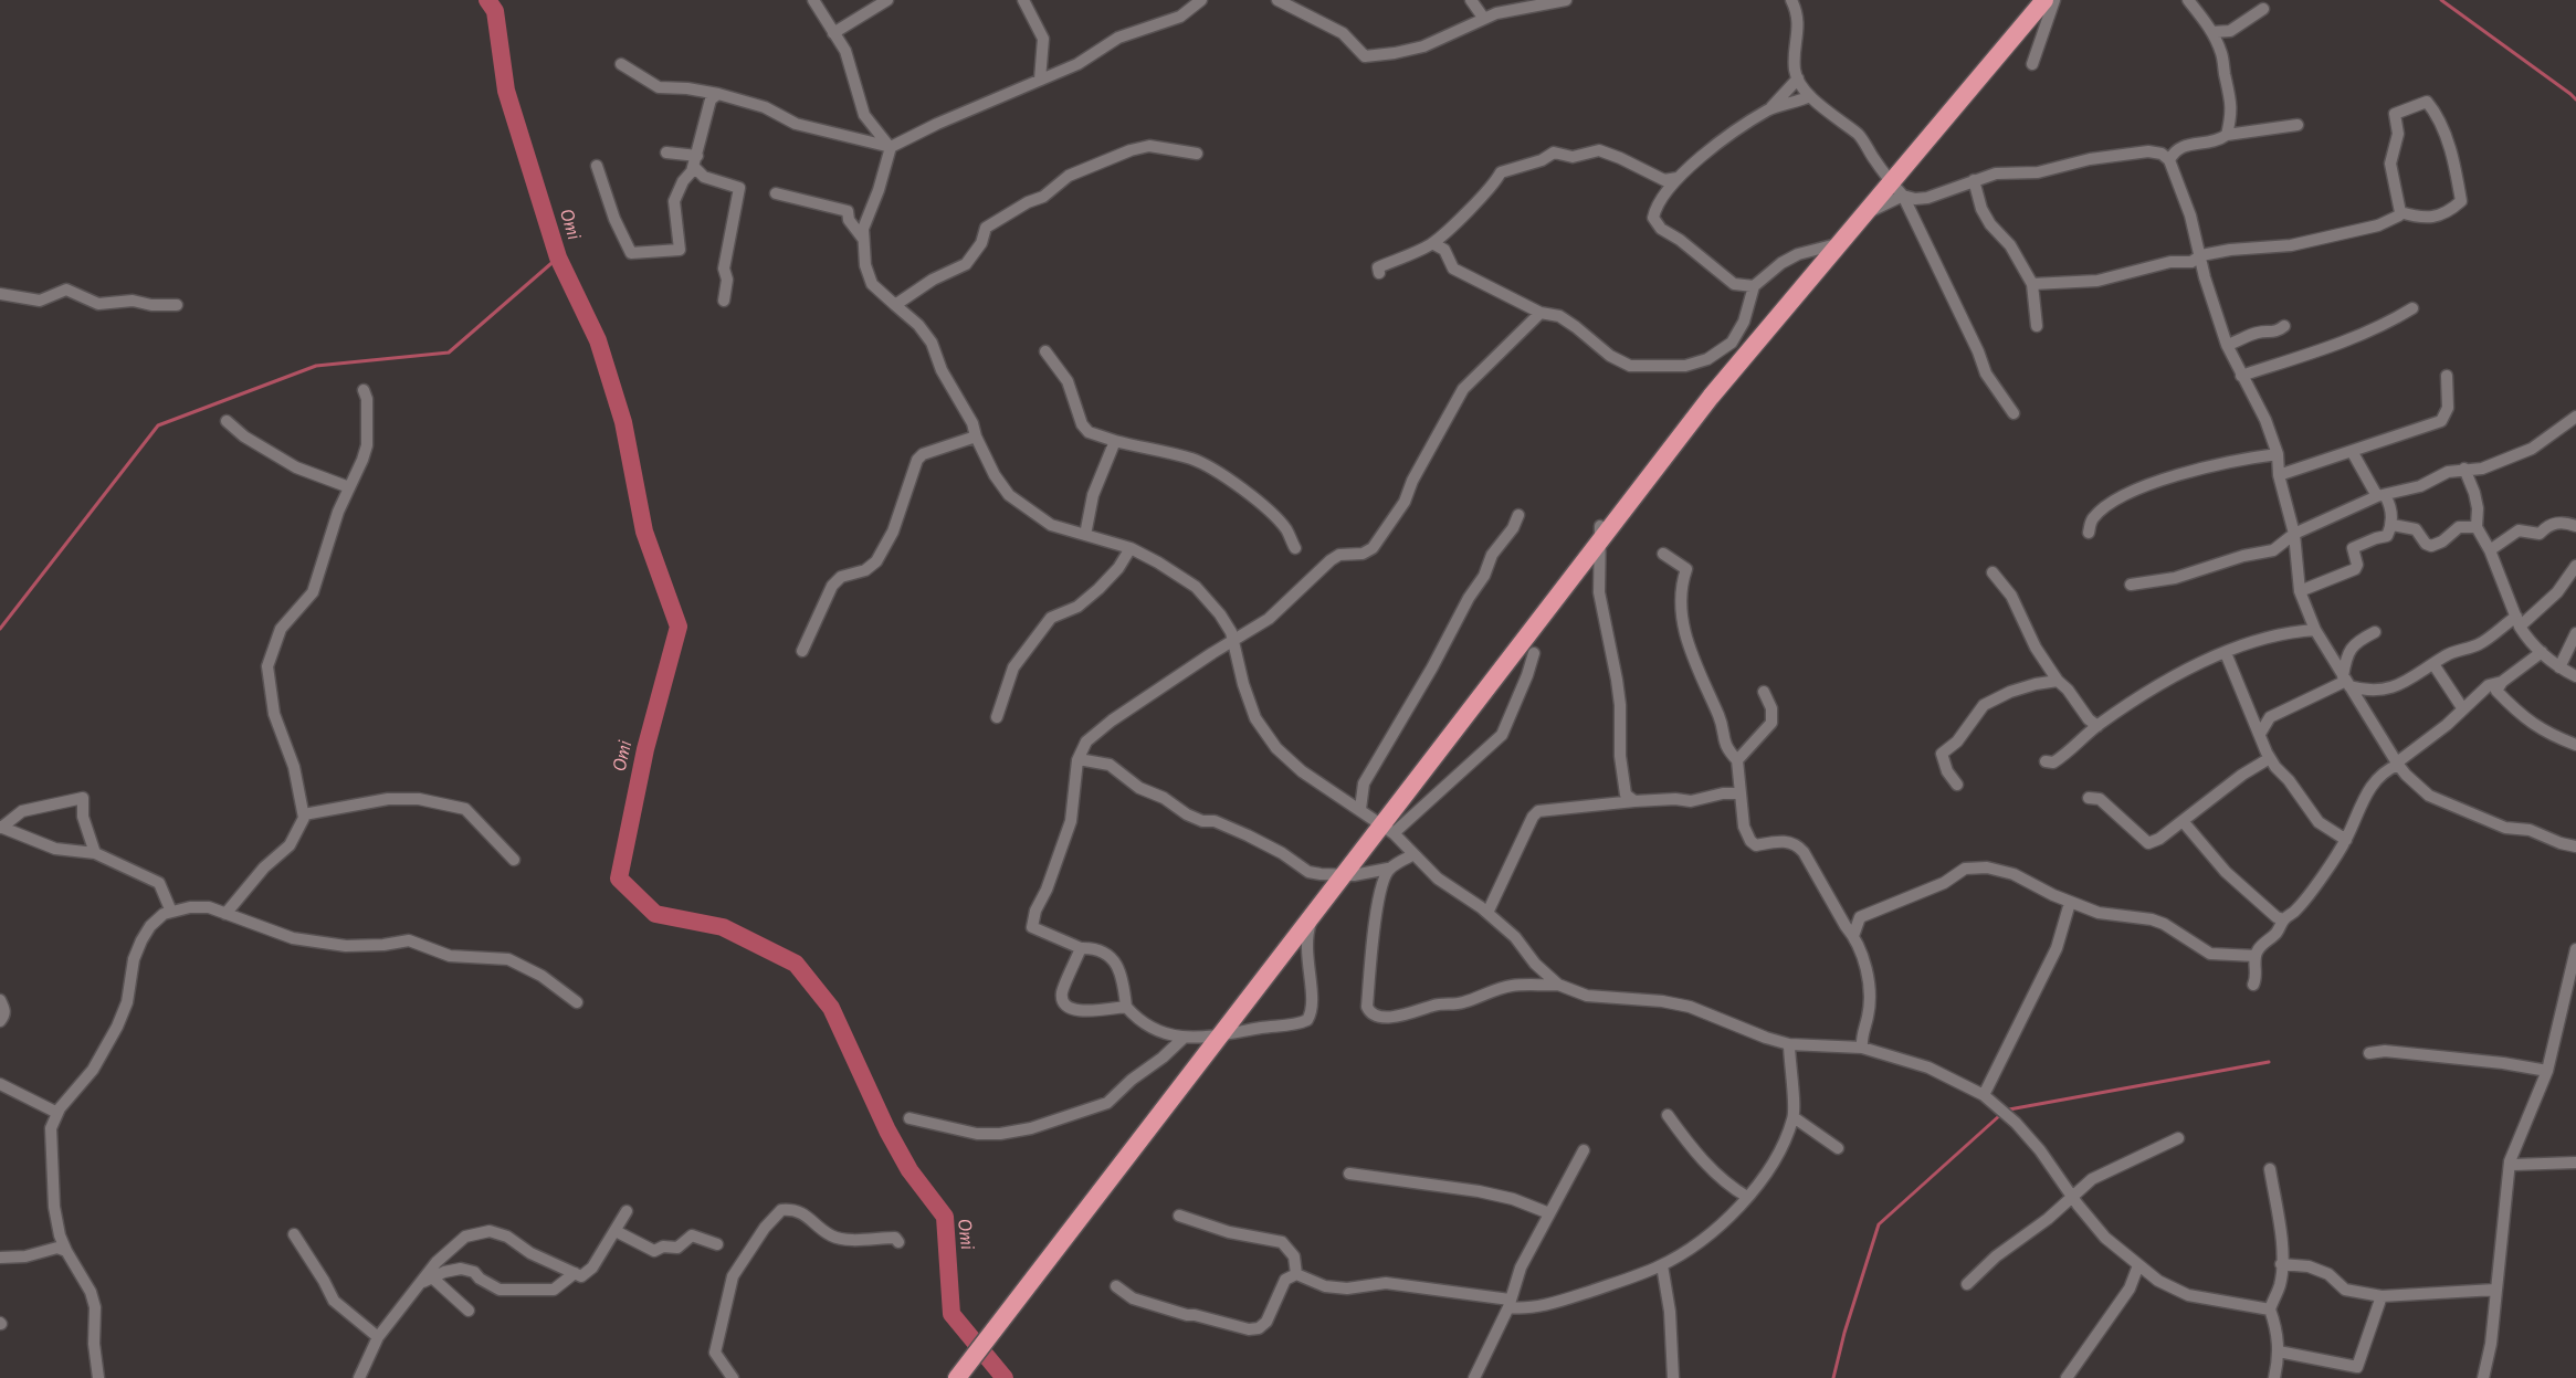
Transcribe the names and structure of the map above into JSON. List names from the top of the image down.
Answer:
{
  "water": ["Omi"]
}
